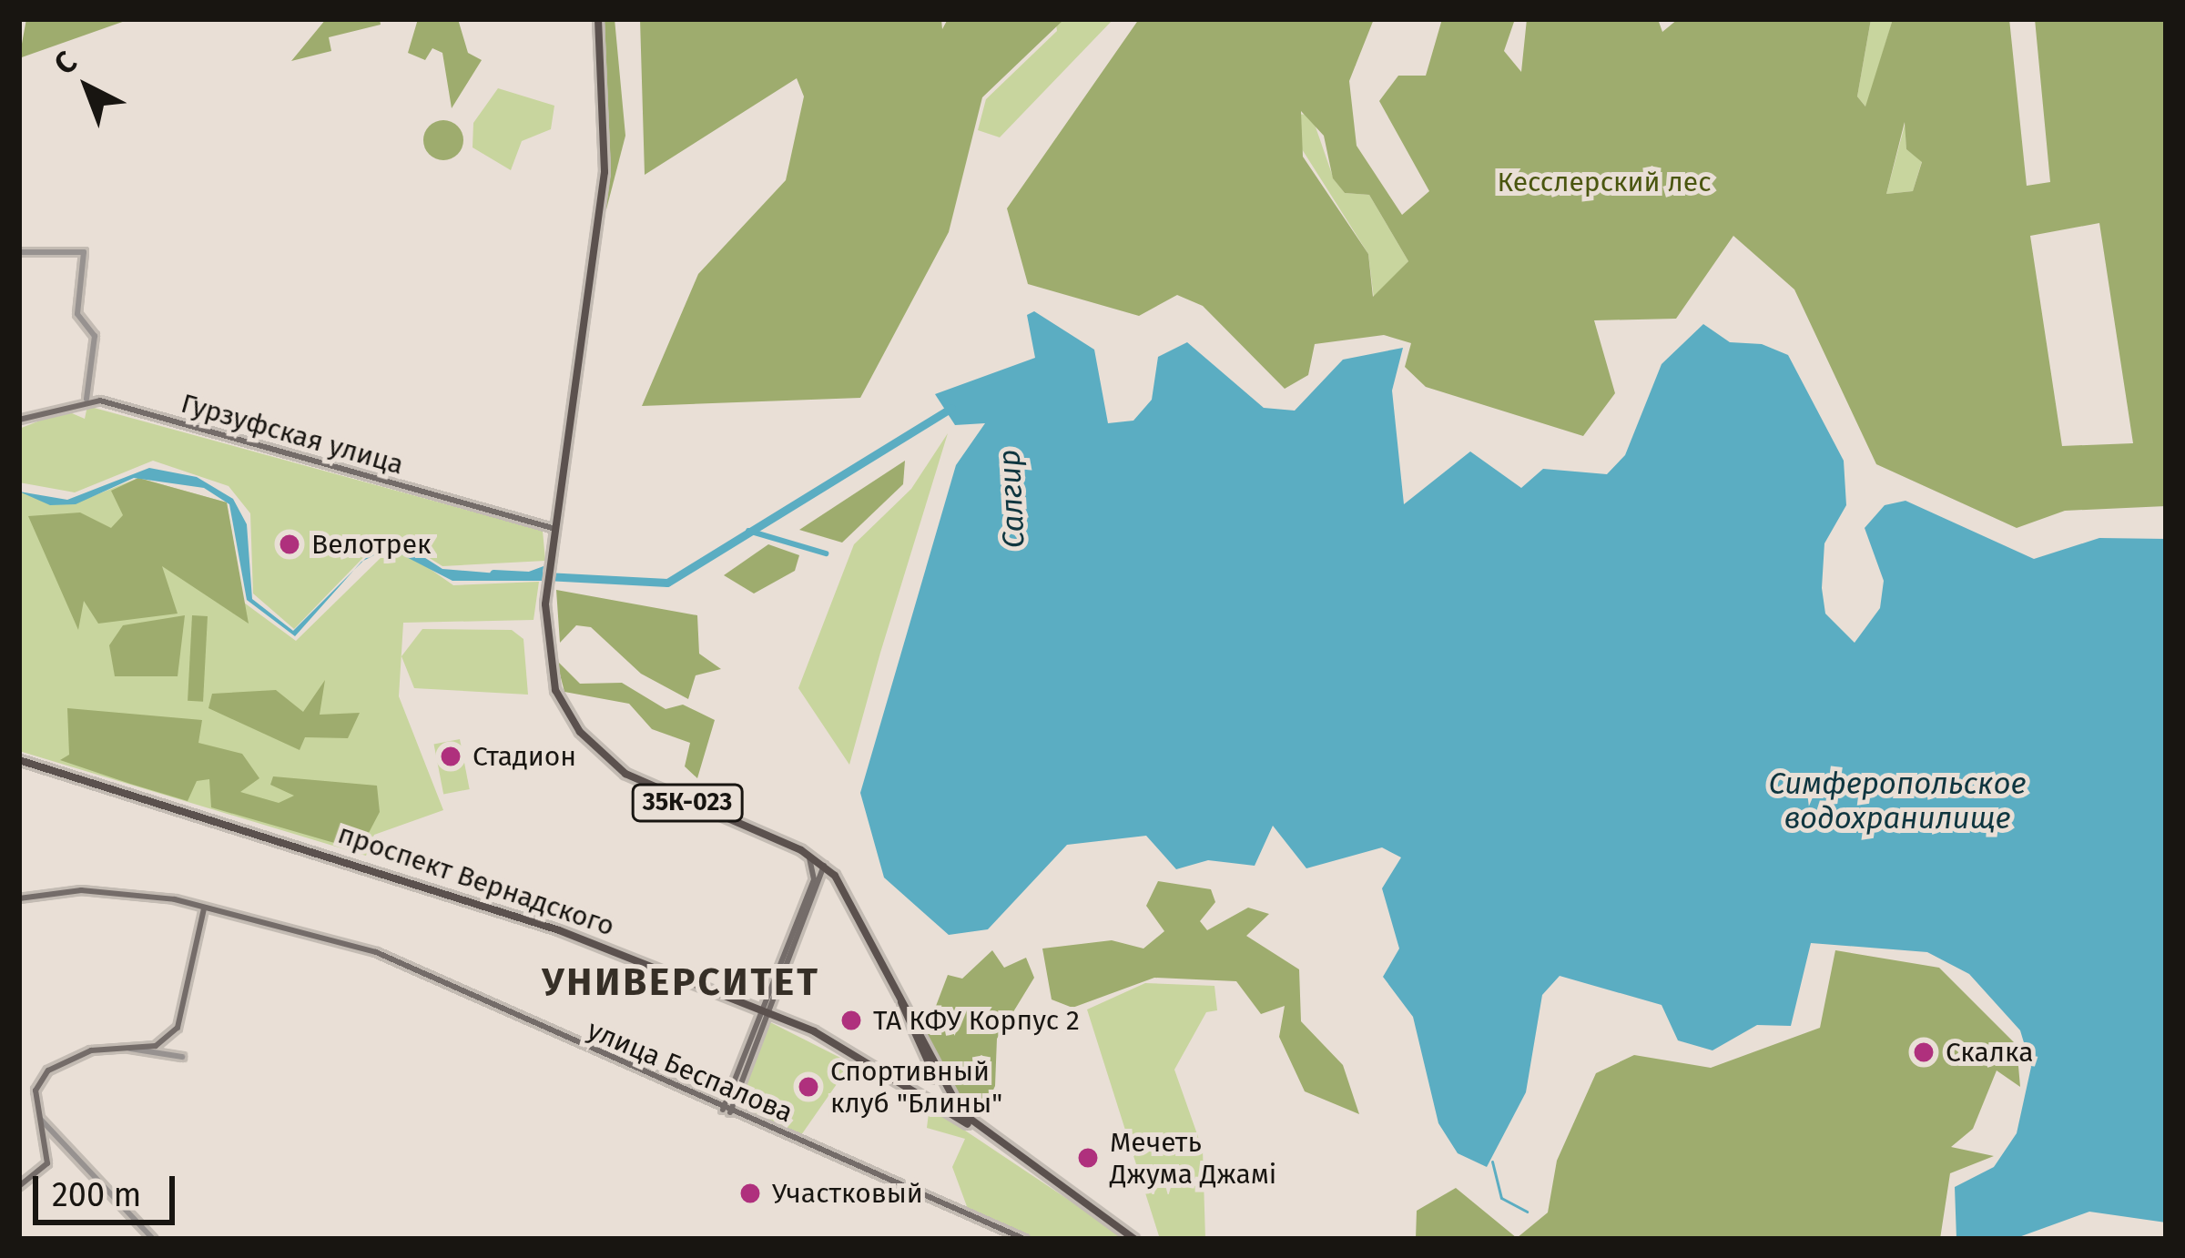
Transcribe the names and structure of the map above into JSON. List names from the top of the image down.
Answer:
{
  "streets": {
    "main road": [
      "Гурзуфская улица",
      "35К-023",
      "проспект Вернадского",
      "улица Беспалова"
    ]
  },
  "crossings": [
    ["Гурзуфская улица", "35К-023"],
    ["35К-023", "проспект Вернадского"]
  ],
  "districts": ["УНИВЕРСИТЕТ"],
  "water": ["Салгир", "Симферопольское водохранилище"],
  "parks": ["Кесслерский лес"],
  "places": [
    "Велотрек",
    "Стадион",
    "ТА КФУ Корпус 2",
    "Скалка",
    "Спортивный клуб \"Блины\"",
    "Мечеть Джума Джамі",
    "Участковый"
  ],
  "scale_bar": "200 m",
  "north": "top left"
}
